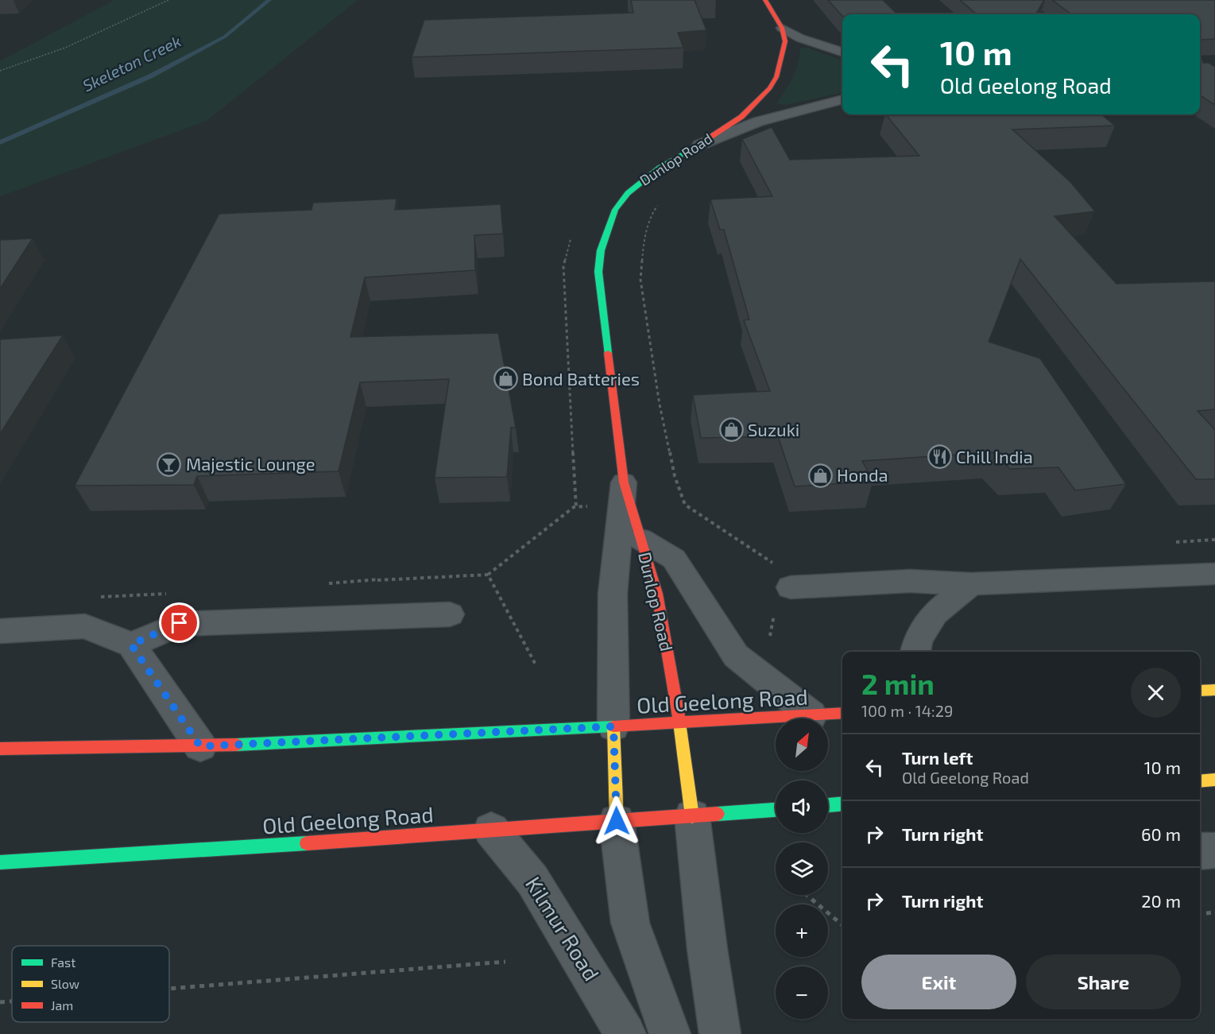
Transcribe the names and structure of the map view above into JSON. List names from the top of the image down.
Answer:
{
  "streets": {
    "street": ["Dunlop Road", "Old Geelong Road", "Kilmur Road"]
  },
  "crossings": [
    ["Dunlop Road", "Old Geelong Road"],
    ["Old Geelong Road", "Kilmur Road"]
  ],
  "water": ["Skeleton Creek"],
  "places": {
    "shop": ["Bond Batteries", "Suzuki", "Honda"],
    "restaurant": ["Chill India"],
    "bar": ["Majestic Lounge"]
  },
  "legend": ["Fast", "Slow", "Jam"],
  "north": "top right",
  "page": {
    "turn": ["10 m", "Old Geelong Road"],
    "heading": ["2 min", "100 m · 14:29"],
    "map_buttons": ["+", "−"],
    "list": [
      {
        "name": "Turn left",
        "note": "Old Geelong Road",
        "value": "10 m"
      },
      {
        "name": "Turn right",
        "value": "60 m"
      },
      {
        "name": "Turn right",
        "value": "20 m"
      }
    ],
    "buttons": ["Exit", "Share"]
  }
}
